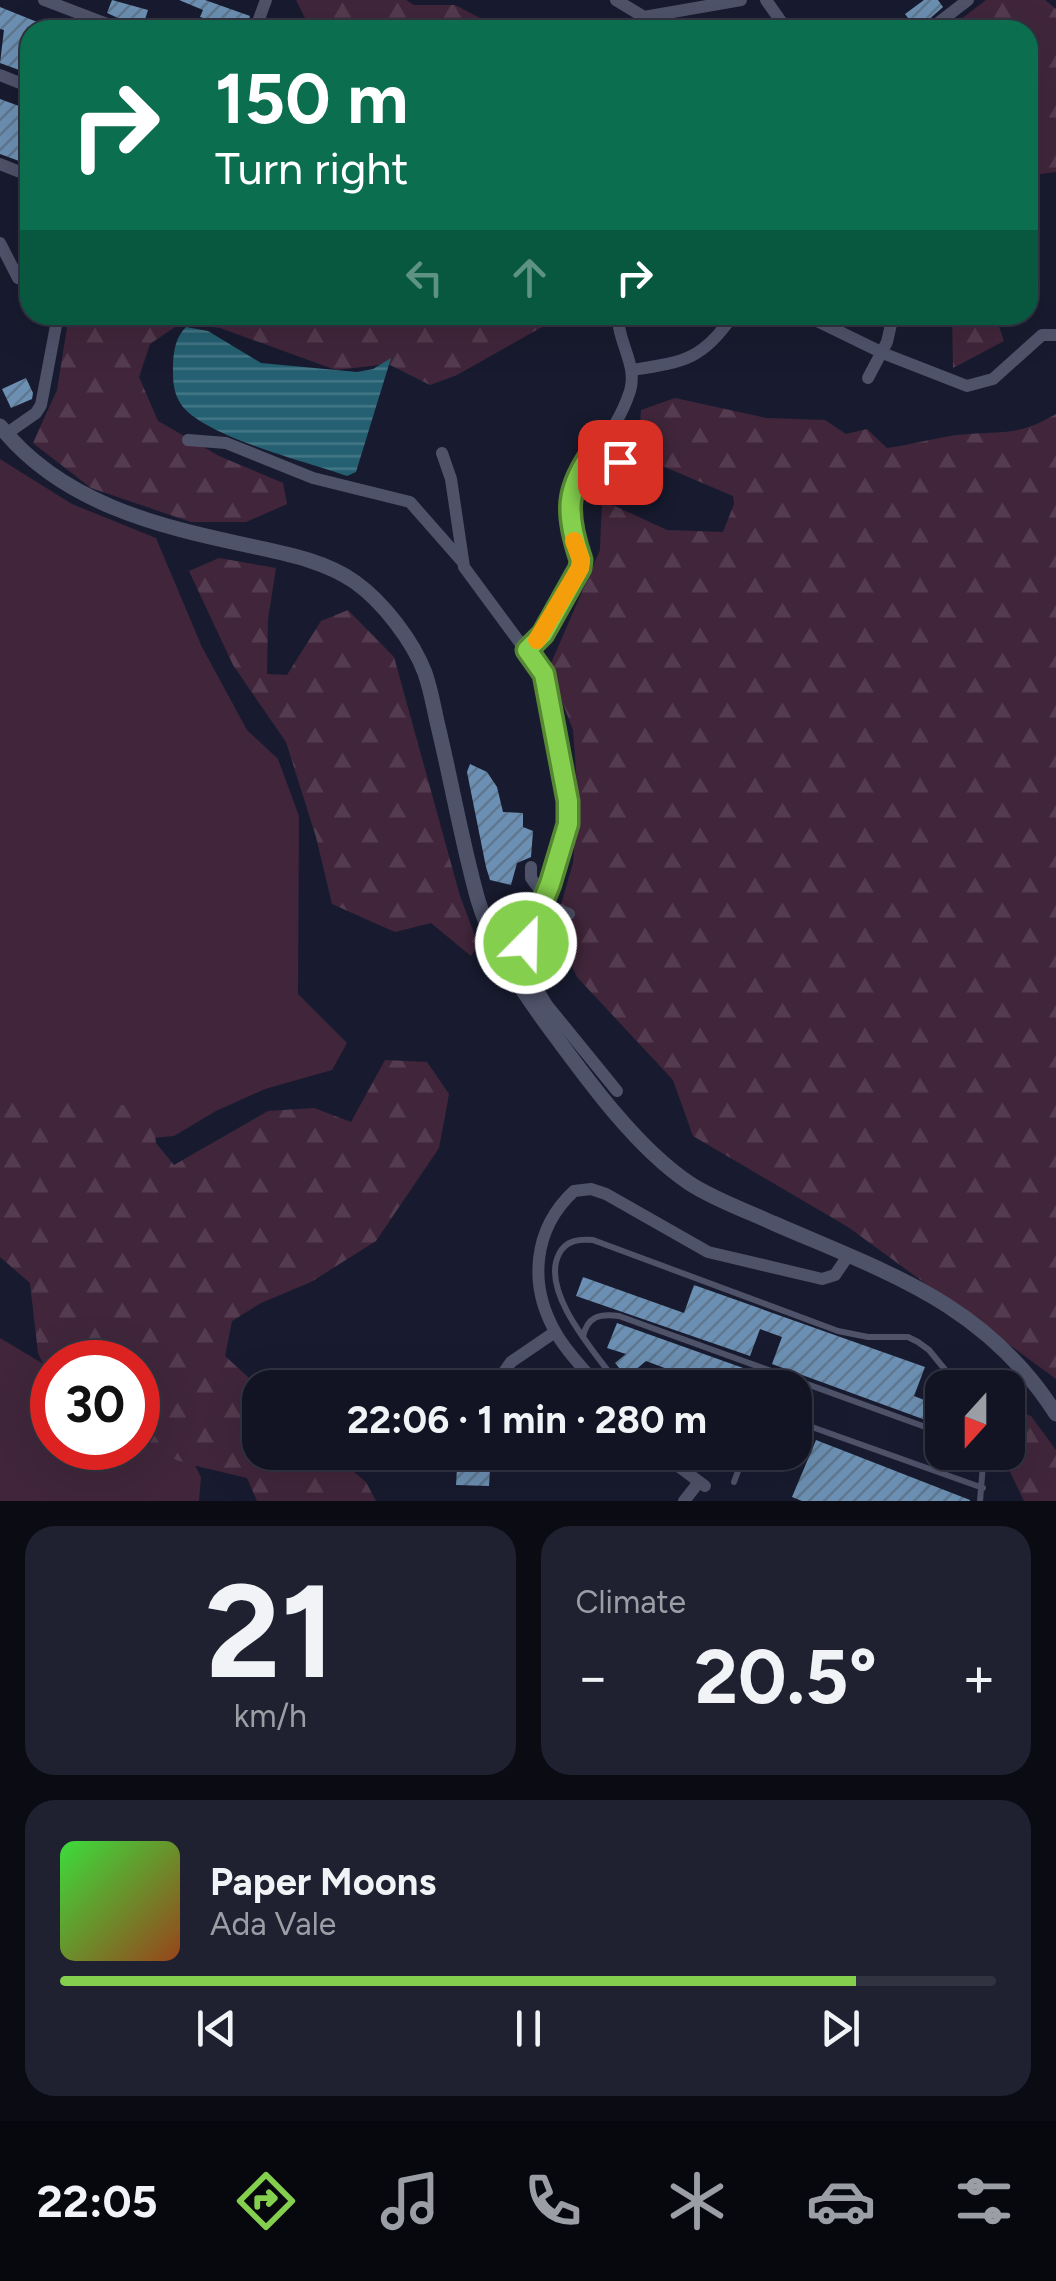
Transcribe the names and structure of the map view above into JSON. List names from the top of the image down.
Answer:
{
  "north": "bottom",
  "page": {
    "turn": ["150 m", "Turn right"],
    "limit": "30",
    "trip": "22:06 · 1 min · 280 m",
    "tile": [
      ["21", "km/h"],
      "Climate"
    ],
    "heat": ["−", "20.5°", "+"],
    "song": ["Paper Moons", "Ada Vale"],
    "tabs": "22:05"
  }
}
